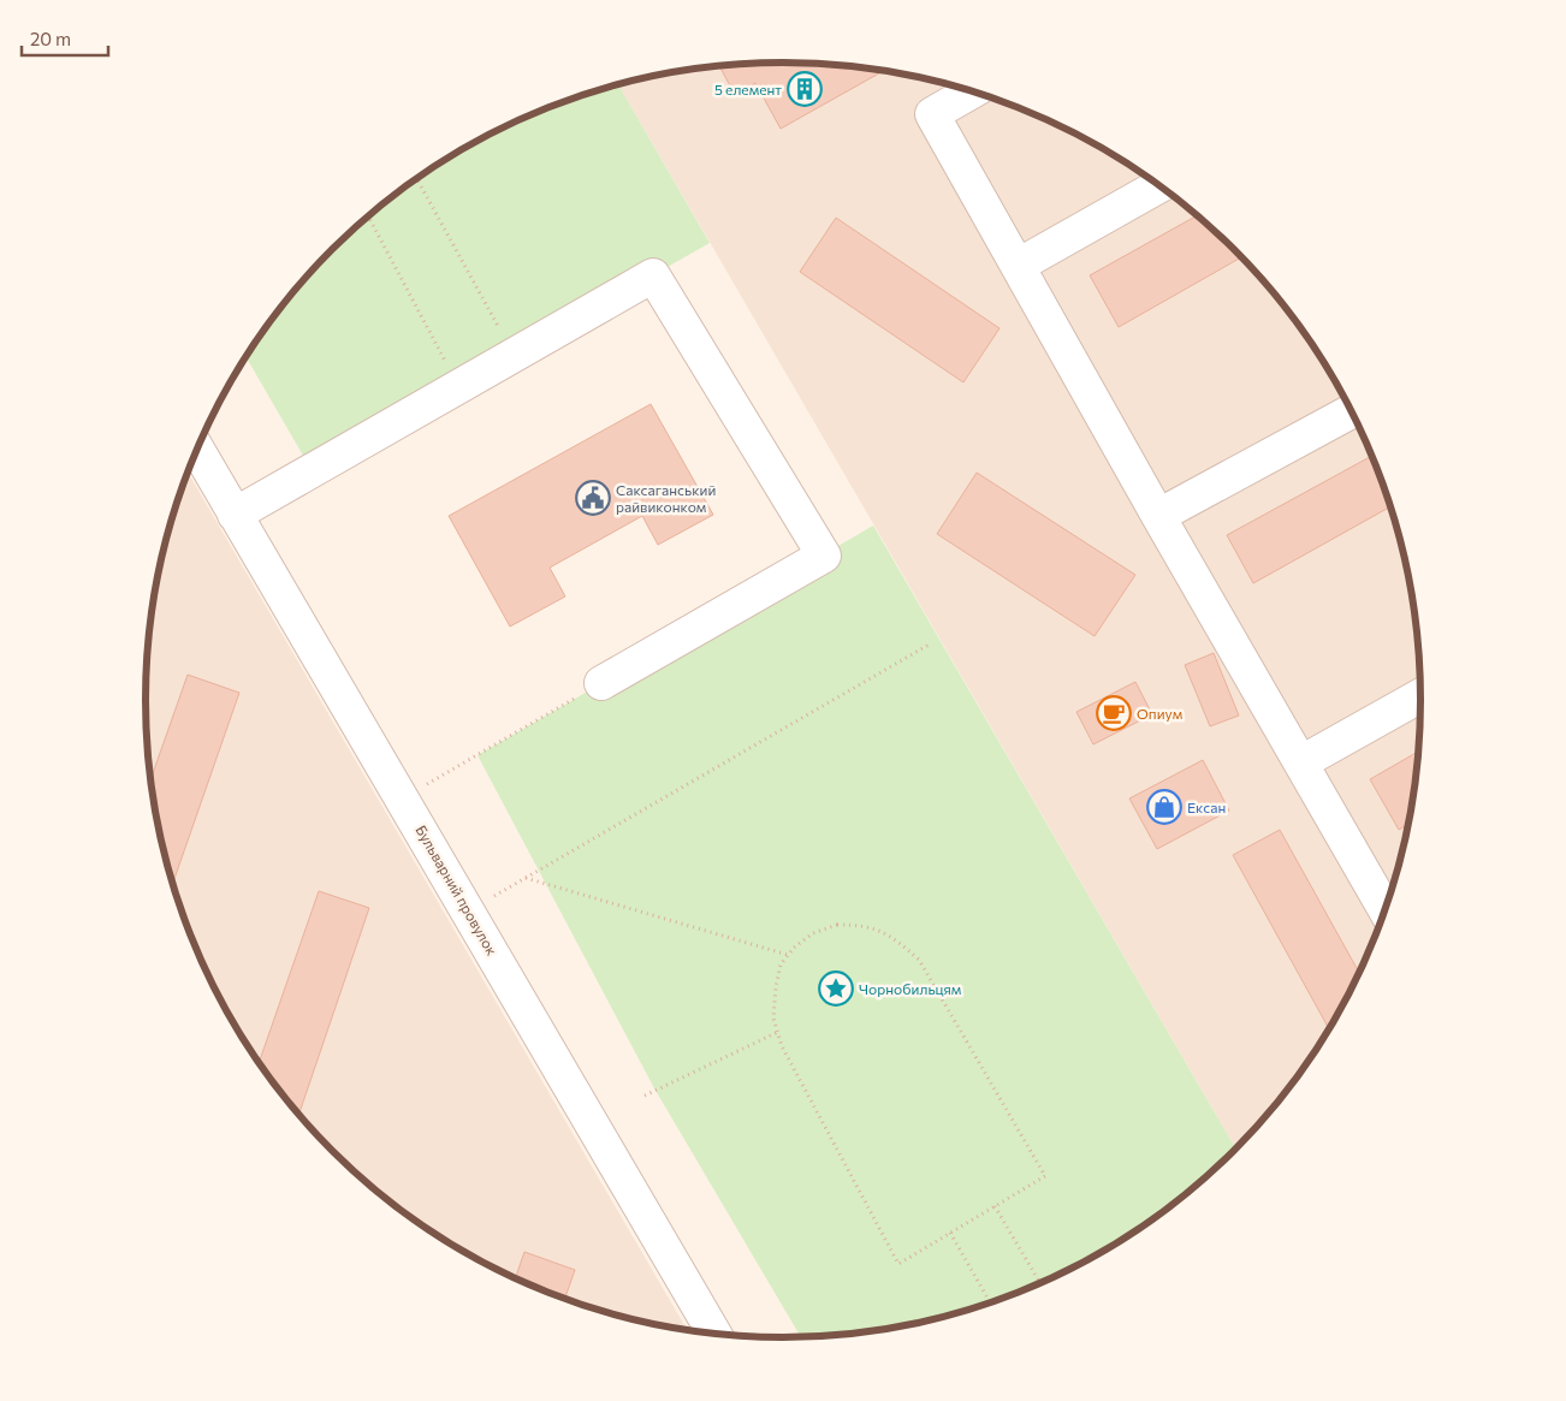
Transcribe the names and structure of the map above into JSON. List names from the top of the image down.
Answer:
{
  "streets": {
    "street": ["Бульварний провулок"]
  },
  "places": {
    "building": ["5 елемент"],
    "public building": ["Саксаганський райвиконком"],
    "cafe": ["Опиум"],
    "shop": ["Ексан"],
    "place": ["Чорнобильцям"]
  },
  "scale_bar": "20 m"
}
